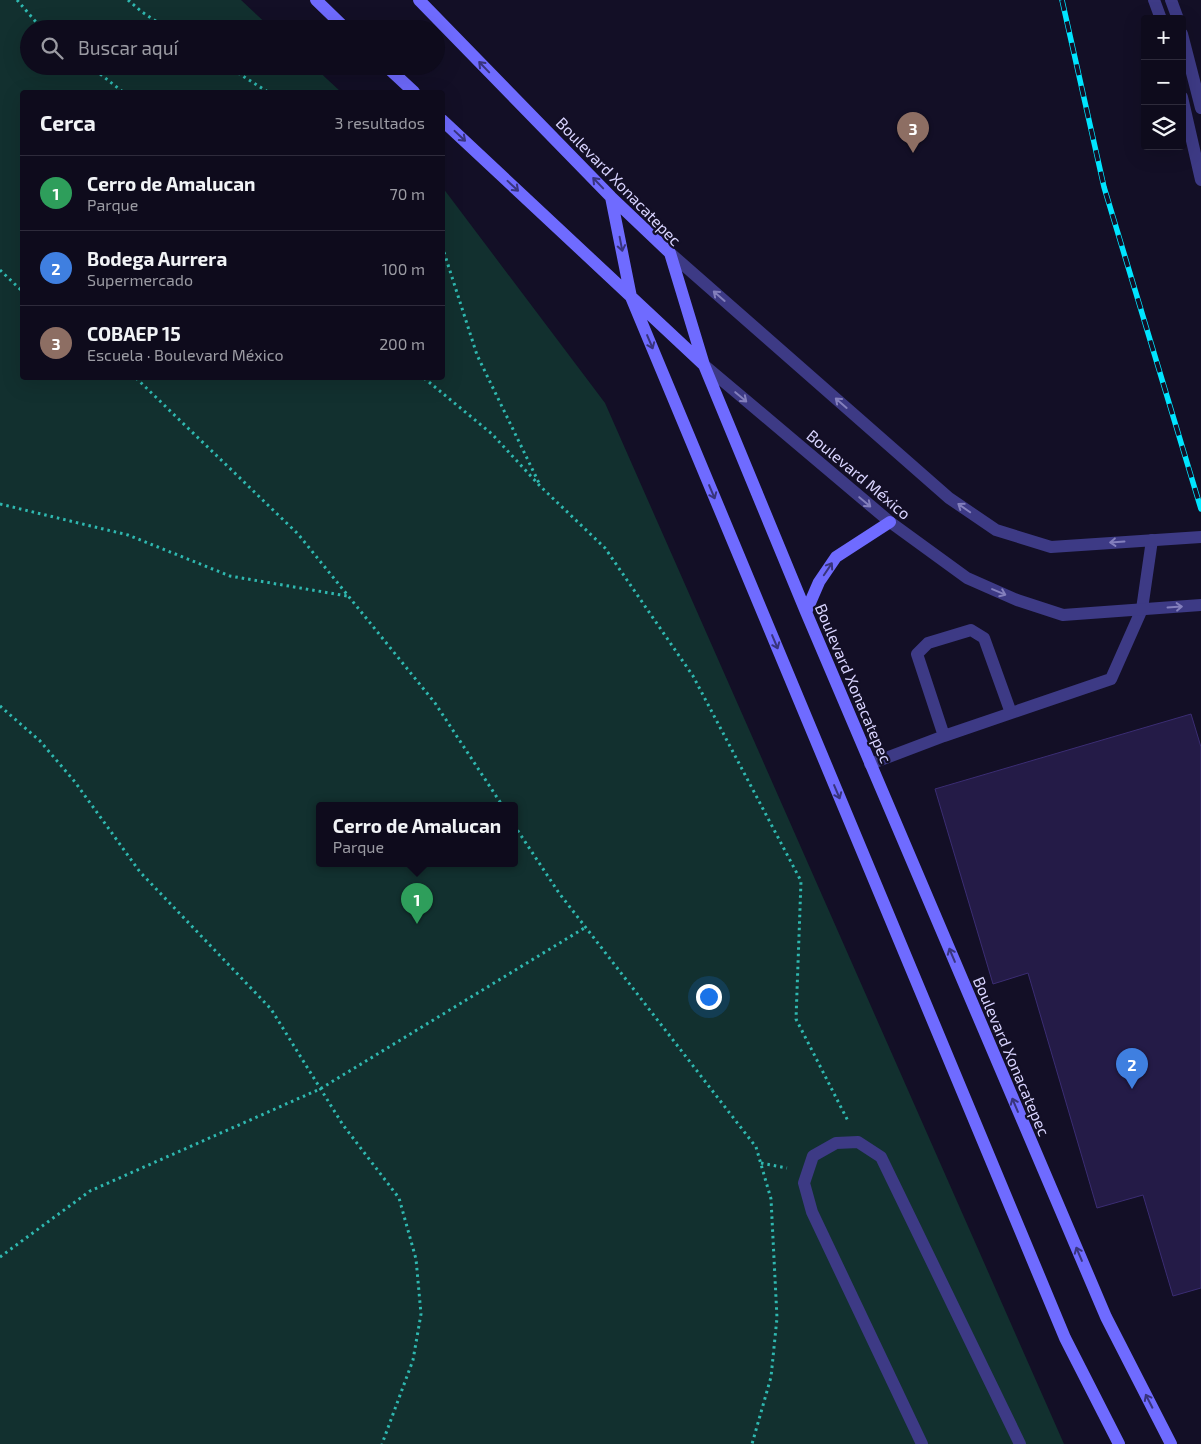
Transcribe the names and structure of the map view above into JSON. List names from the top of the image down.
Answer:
{
  "streets": {
    "main road": ["Boulevard Xonacatepec", "Boulevard México"]
  },
  "crossings": [
    ["Boulevard Xonacatepec", "Boulevard México"]
  ],
  "one_way": ["Boulevard México"],
  "page": {
    "map_buttons": ["+", "−"],
    "search": "Buscar aquí",
    "heading": ["Cerca", "3 resultados"],
    "pins": ["3", "1", "2"],
    "list": [
      {
        "mark": "1",
        "name": "Cerro de Amalucan",
        "note": "Parque",
        "value": "70 m"
      },
      {
        "mark": "2",
        "name": "Bodega Aurrera",
        "note": "Supermercado",
        "value": "100 m"
      },
      {
        "mark": "3",
        "name": "COBAEP 15",
        "note": "Escuela · Boulevard México",
        "value": "200 m"
      }
    ],
    "popup": ["Cerro de Amalucan", "Parque"]
  }
}
